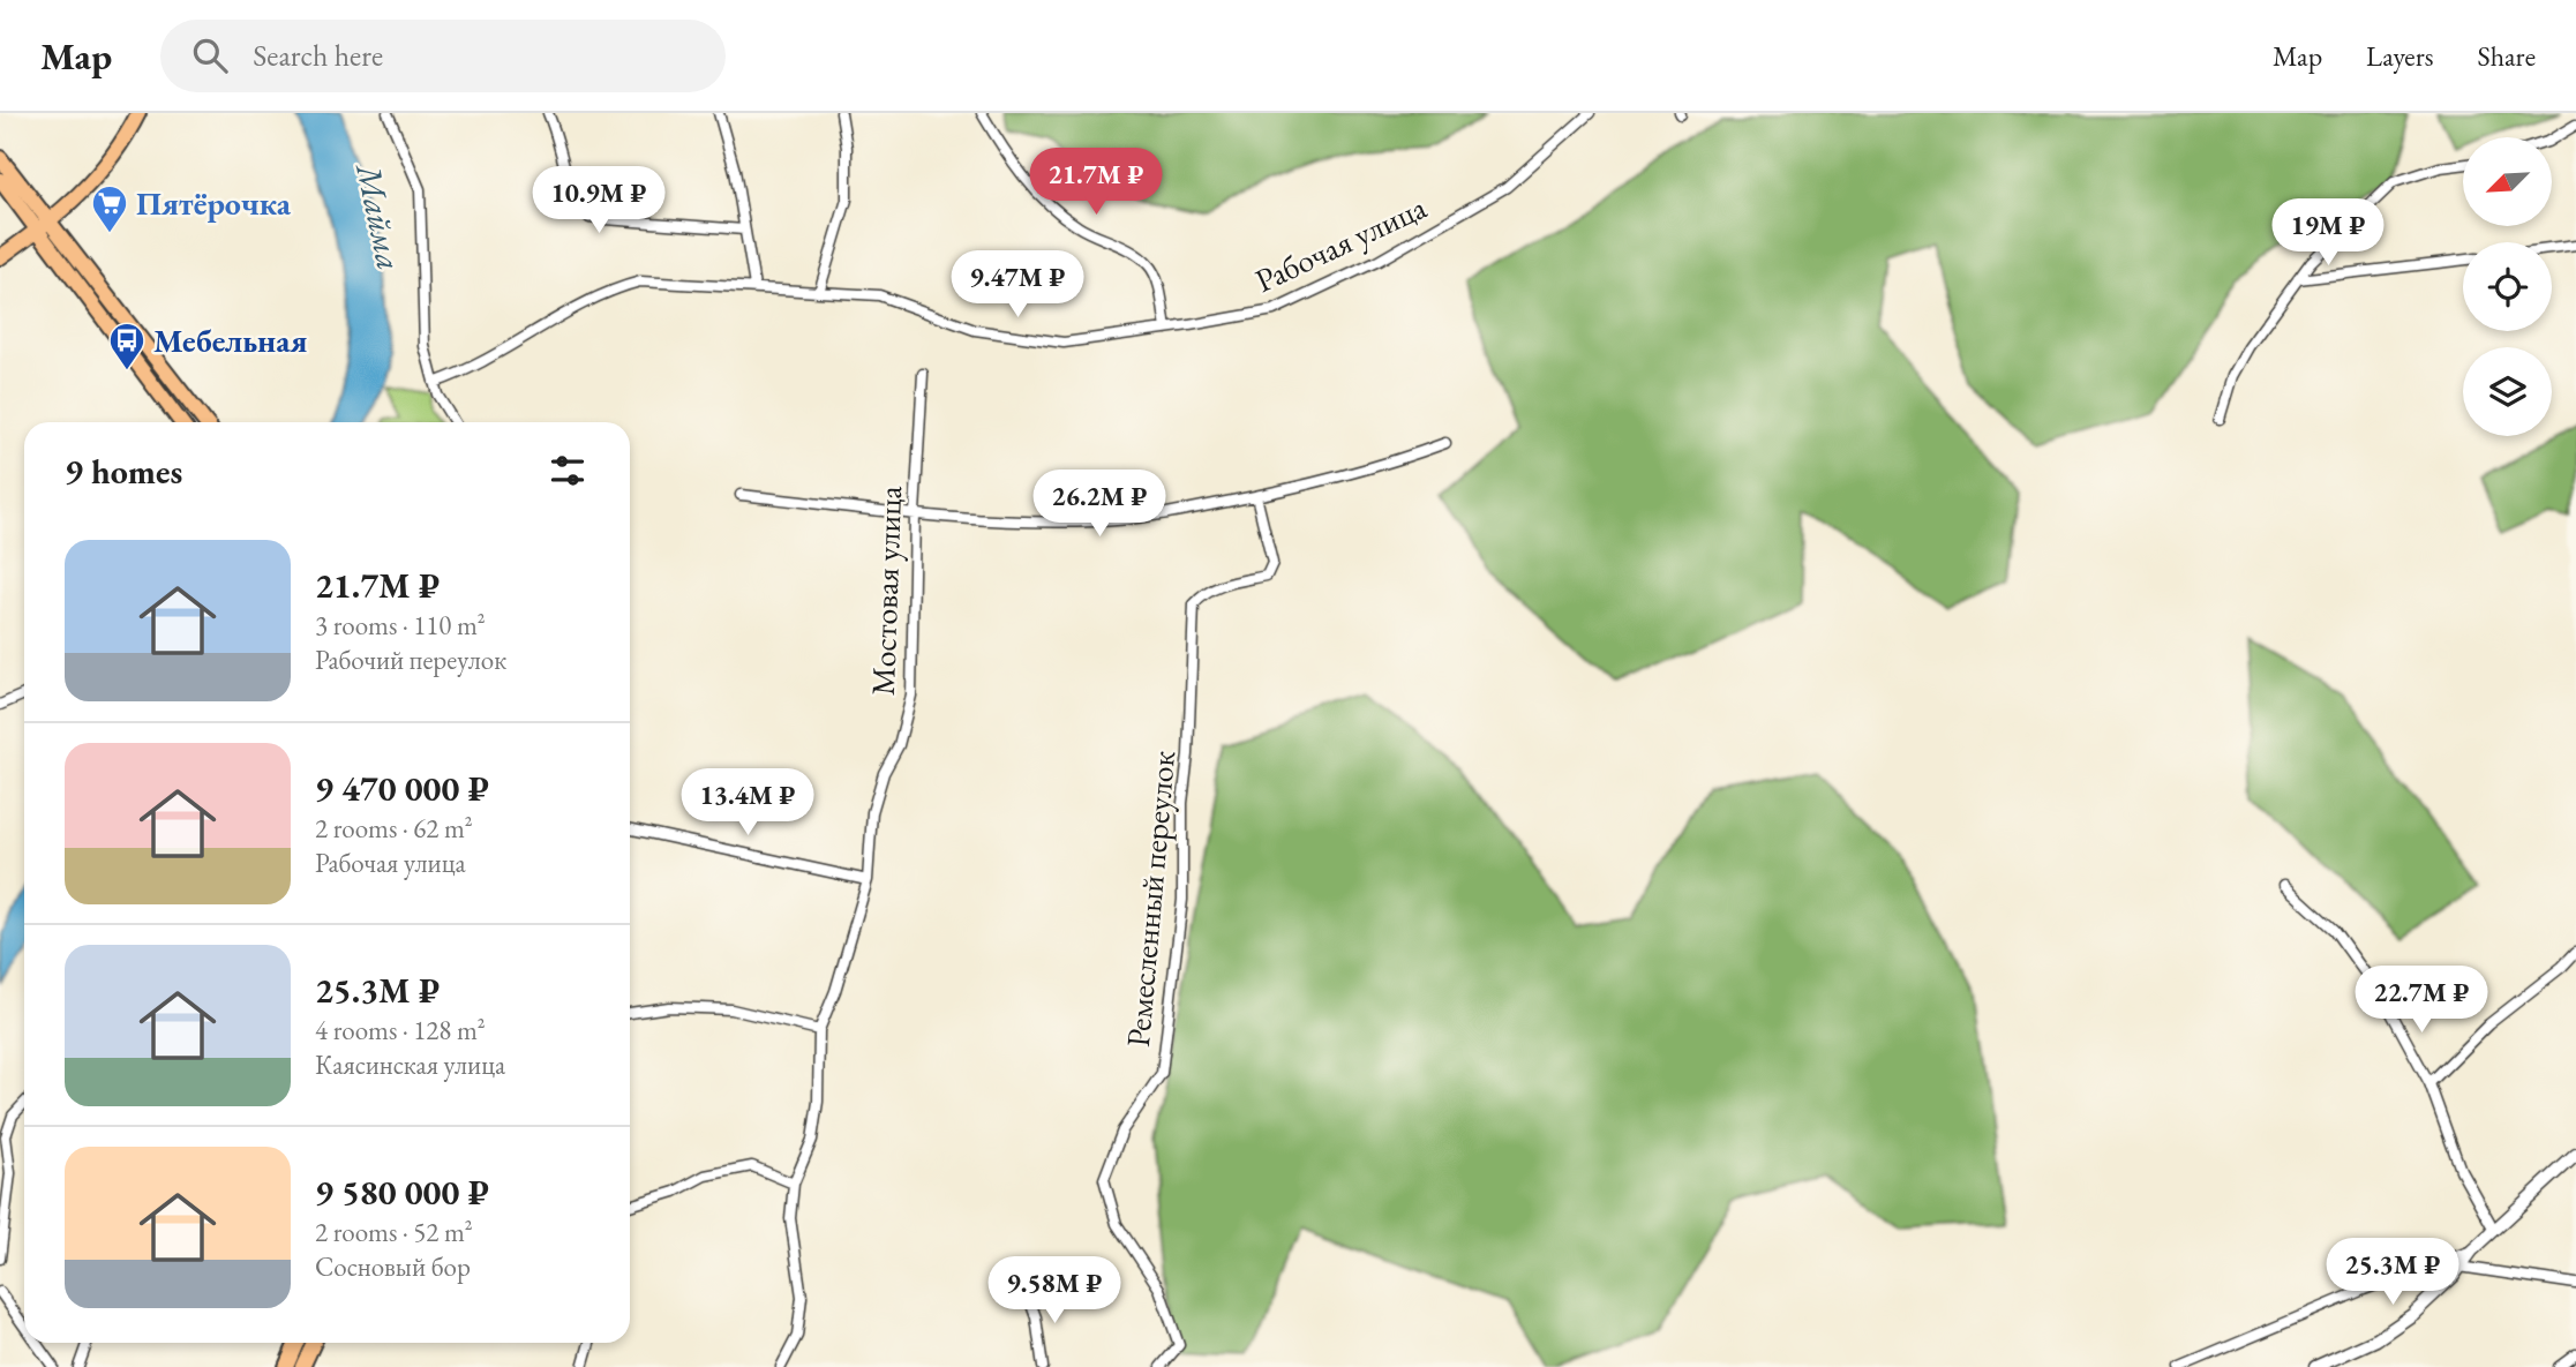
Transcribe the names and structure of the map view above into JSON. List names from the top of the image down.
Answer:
{
  "streets": {
    "street": ["Рабочая улица", "Мостовая улица", "Ремесленный переулок"]
  },
  "water": ["Майма"],
  "places": {
    "supermarket": ["Пятёрочка"],
    "bus stop": ["Мебельная"]
  },
  "north": "bottom left",
  "page": {
    "header": "Map",
    "search": "Search here",
    "nav": ["Map", "Layers", "Share"],
    "price": [
      "21.7M ₽",
      "10.9M ₽",
      "19M ₽",
      "9.47M ₽",
      "26.2M ₽",
      "13.4M ₽",
      "22.7M ₽",
      "25.3M ₽",
      "9.58M ₽"
    ],
    "heading": "9 homes",
    "list": [
      {
        "name": "21.7M ₽",
        "note": "3 rooms · 110 m² · Рабочий переулок"
      },
      {
        "name": "9 470 000 ₽",
        "note": "2 rooms · 62 m² · Рабочая улица"
      },
      {
        "name": "25.3M ₽",
        "note": "4 rooms · 128 m² · Каясинская улица"
      },
      {
        "name": "9 580 000 ₽",
        "note": "2 rooms · 52 m² · Сосновый бор"
      }
    ]
  }
}
